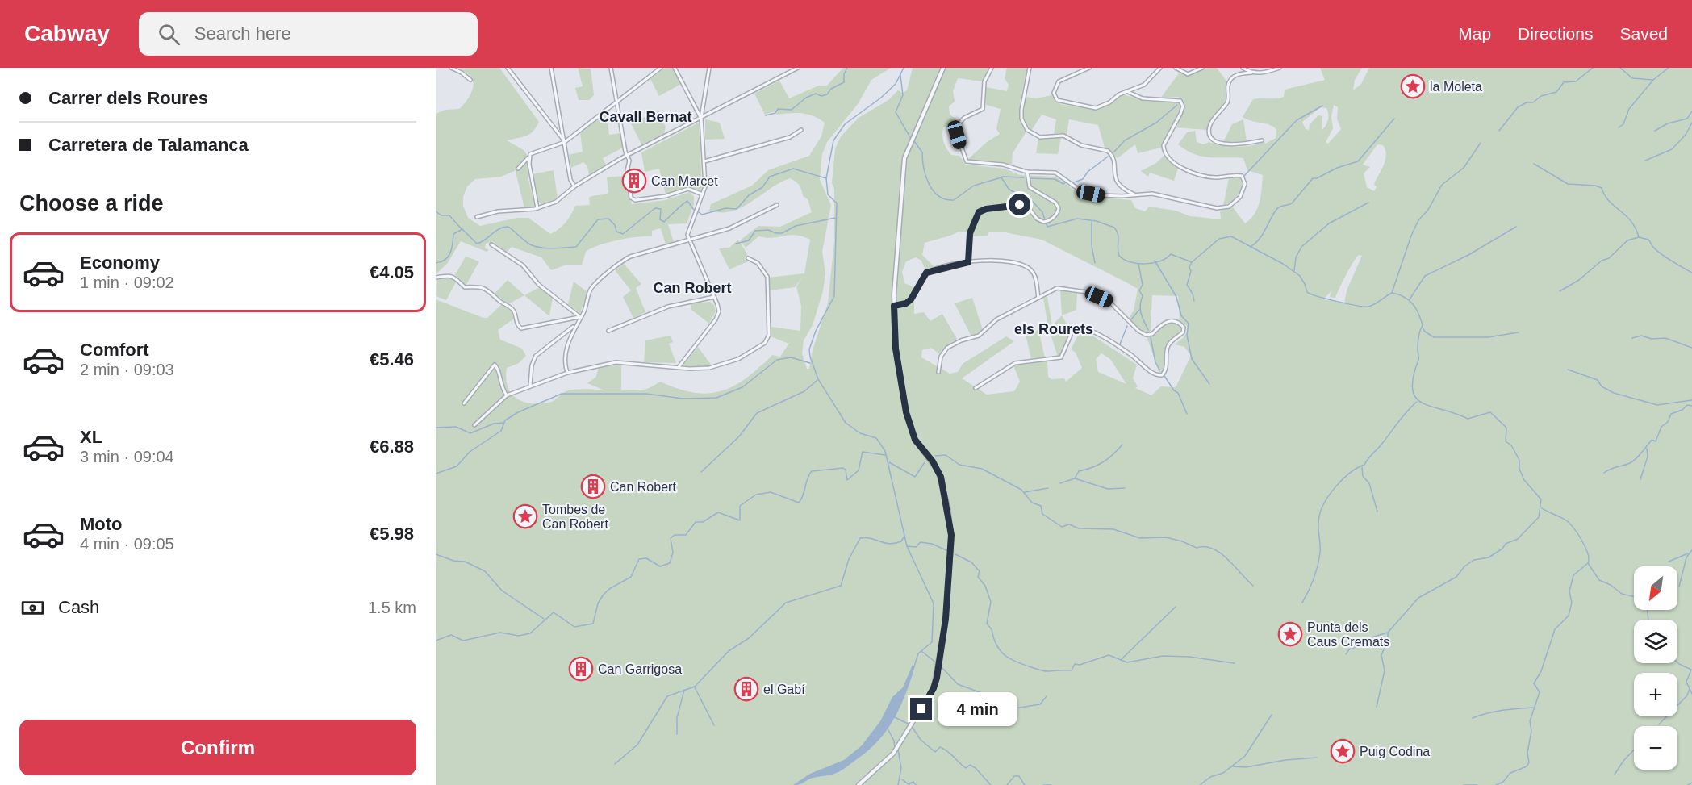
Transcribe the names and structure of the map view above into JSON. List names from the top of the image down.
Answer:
{
  "districts": ["Cavall Bernat", "Can Robert", "els Rourets"],
  "places": {
    "place": [
      "la Moleta",
      "Tombes de Can Robert",
      "Punta dels Caus Cremats",
      "Puig Codina"
    ],
    "building": [
      "Can Marcet",
      "Can Robert",
      "Can Garrigosa",
      "el Gabí"
    ]
  },
  "north": "bottom left",
  "page": {
    "header": "Cabway",
    "search": "Search here",
    "nav": ["Map", "Directions", "Saved"],
    "banner": ["Carrer dels Roures", "Carretera de Talamanca"],
    "heading": "Choose a ride",
    "list": [
      {
        "name": "Economy",
        "note": "1 min · 09:02",
        "value": "€4.05"
      },
      {
        "name": "Comfort",
        "note": "2 min · 09:03",
        "value": "€5.46"
      },
      {
        "name": "XL",
        "note": "3 min · 09:04",
        "value": "€6.88"
      },
      {
        "name": "Moto",
        "note": "4 min · 09:05",
        "value": "€5.98"
      }
    ],
    "map_buttons": ["+", "−"],
    "pay": ["Cash", "1.5 km"],
    "bubble": "4 min",
    "buttons": "Confirm"
  }
}
